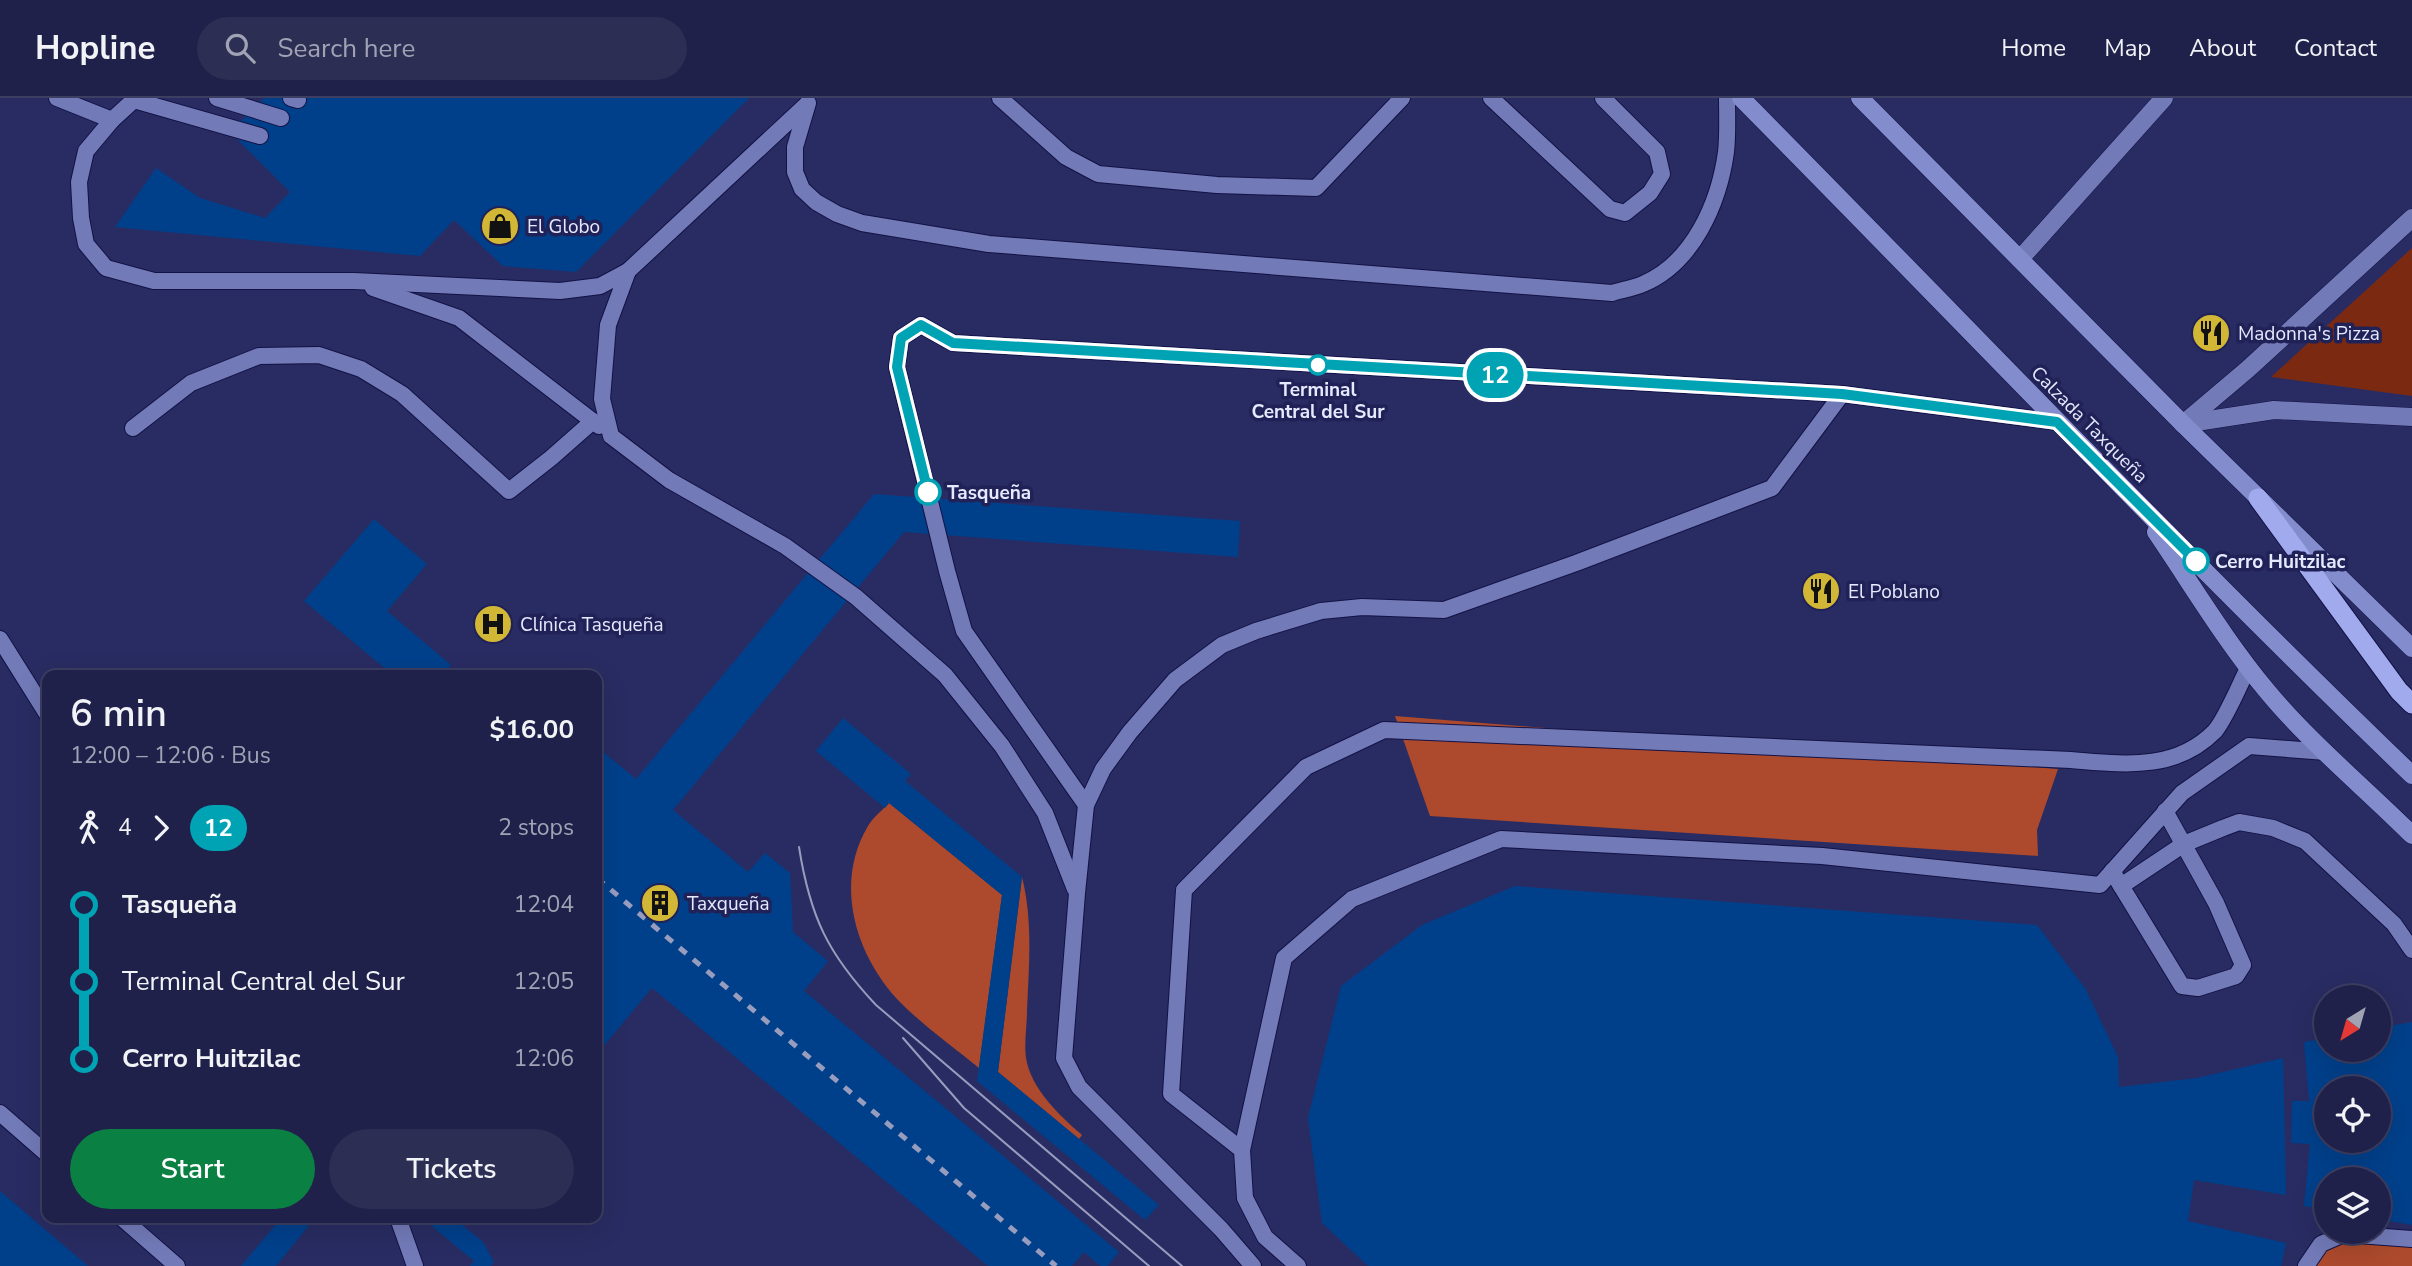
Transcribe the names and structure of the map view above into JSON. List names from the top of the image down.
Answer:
{
  "streets": {
    "main road": ["Calzada Taxqueña"]
  },
  "places": {
    "shop": ["El Globo"],
    "restaurant": ["Madonna's Pizza", "El Poblano"],
    "other": ["Terminal Central del Sur", "Tasqueña", "Cerro Huitzilac"],
    "hospital": ["Clínica Tasqueña"],
    "building": ["Taxqueña"]
  },
  "lines": ["bus line 12"],
  "north": "bottom left",
  "page": {
    "header": "Hopline",
    "search": "Search here",
    "nav": [
      "Home",
      "Map",
      "About",
      "Contact"
    ],
    "on_map": "12",
    "heading": ["6 min", "12:00 – 12:06 · Bus", "$16.00"],
    "legs": ["4", "12", "2 stops"],
    "list": [
      {
        "name": "Tasqueña",
        "value": "12:04"
      },
      {
        "name": "Terminal Central del Sur",
        "value": "12:05"
      },
      {
        "name": "Cerro Huitzilac",
        "value": "12:06"
      }
    ],
    "buttons": ["Start", "Tickets"]
  }
}
